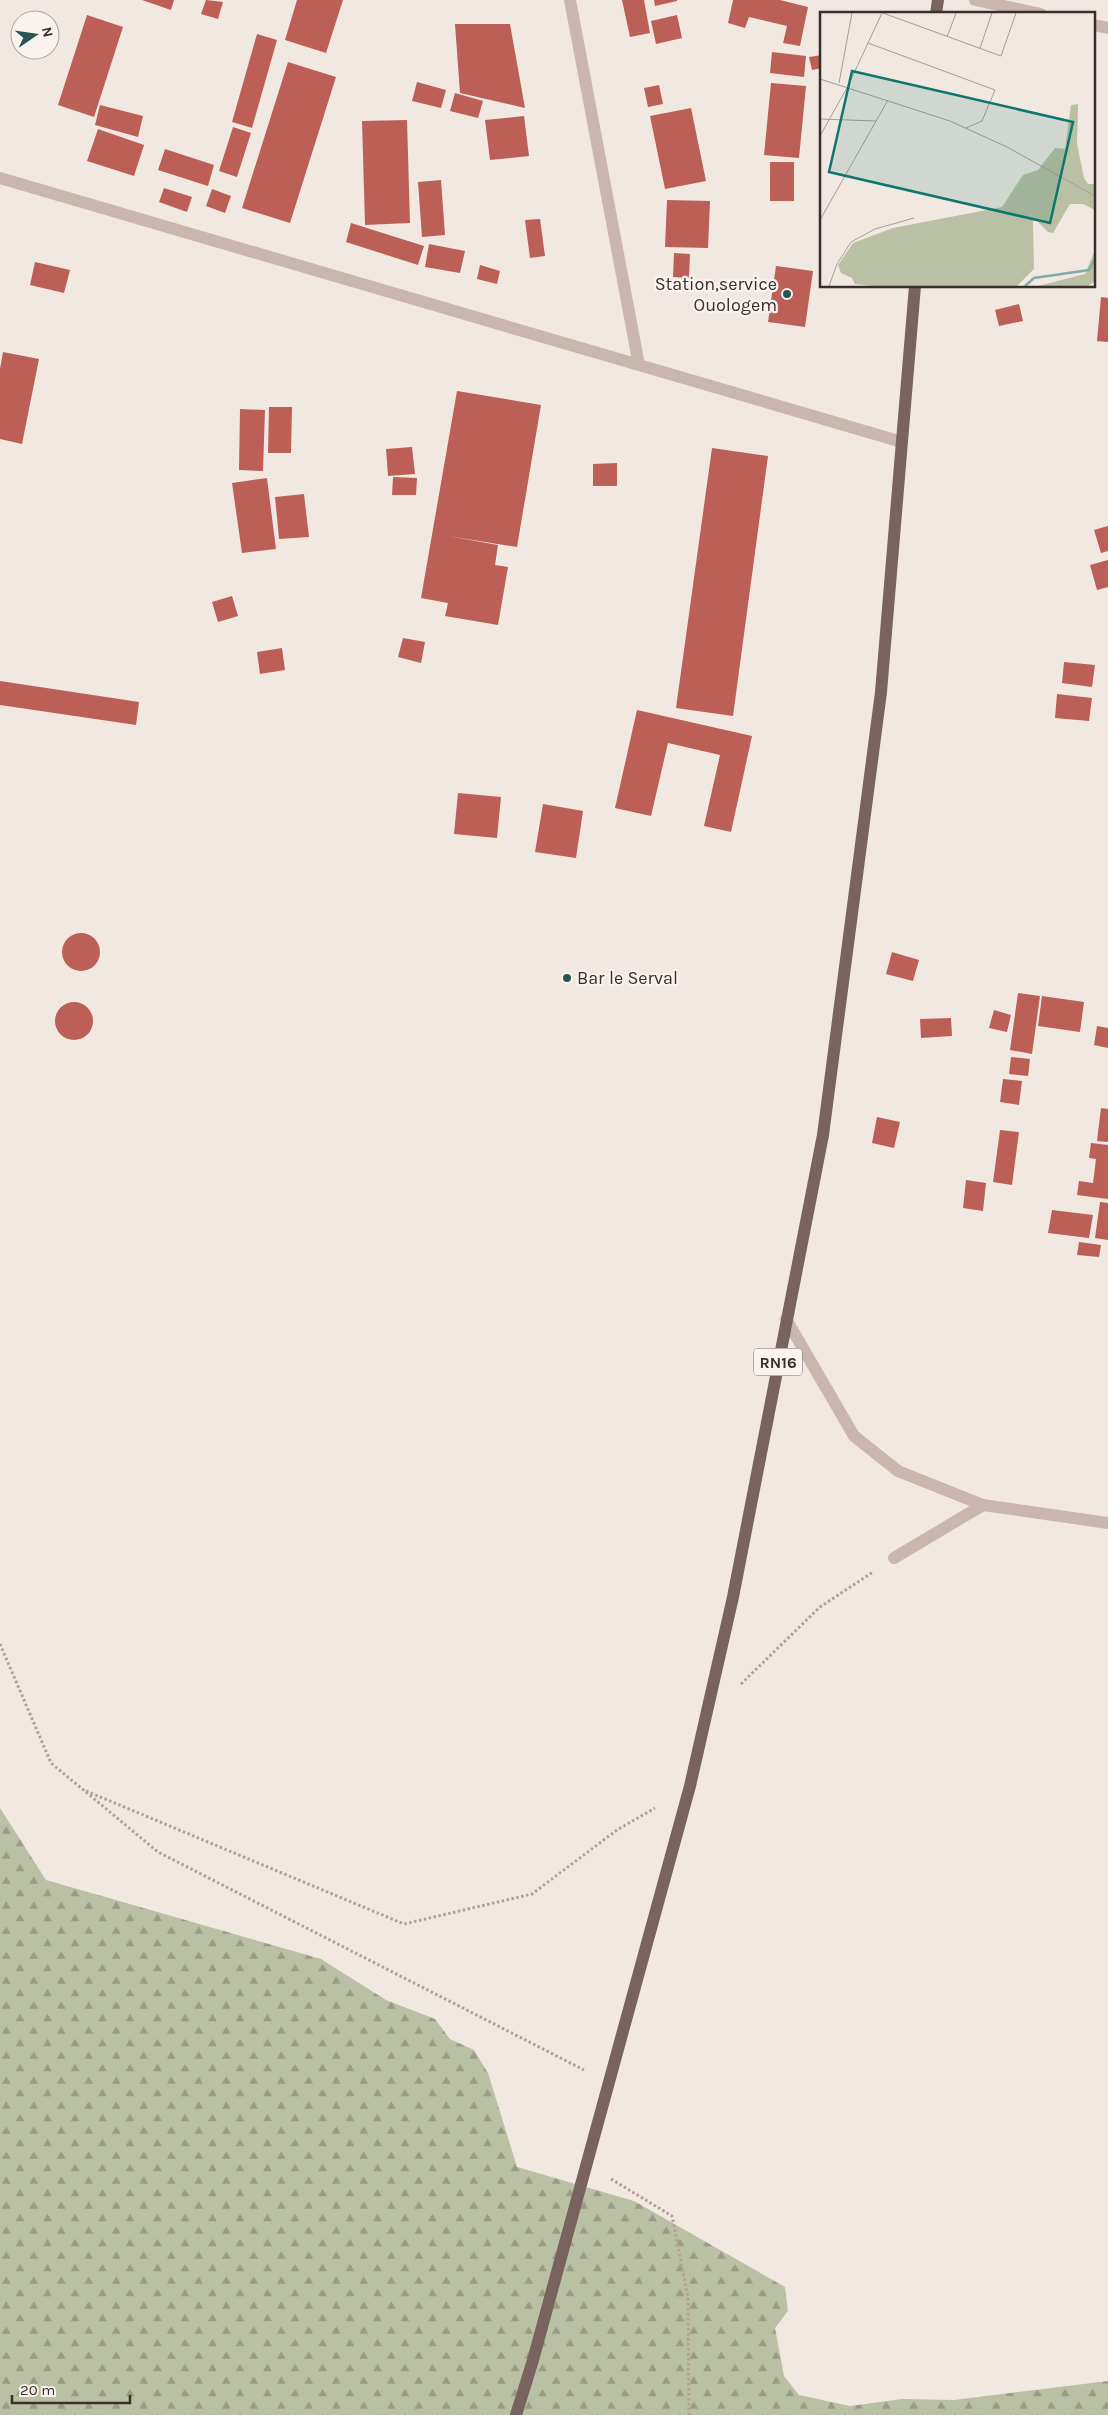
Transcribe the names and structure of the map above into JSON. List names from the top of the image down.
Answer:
{
  "streets": {
    "main road": ["RN16"]
  },
  "places": ["Station,service Ouologem", "Bar le Serval"],
  "scale_bar": "20 m",
  "north": "right"
}
